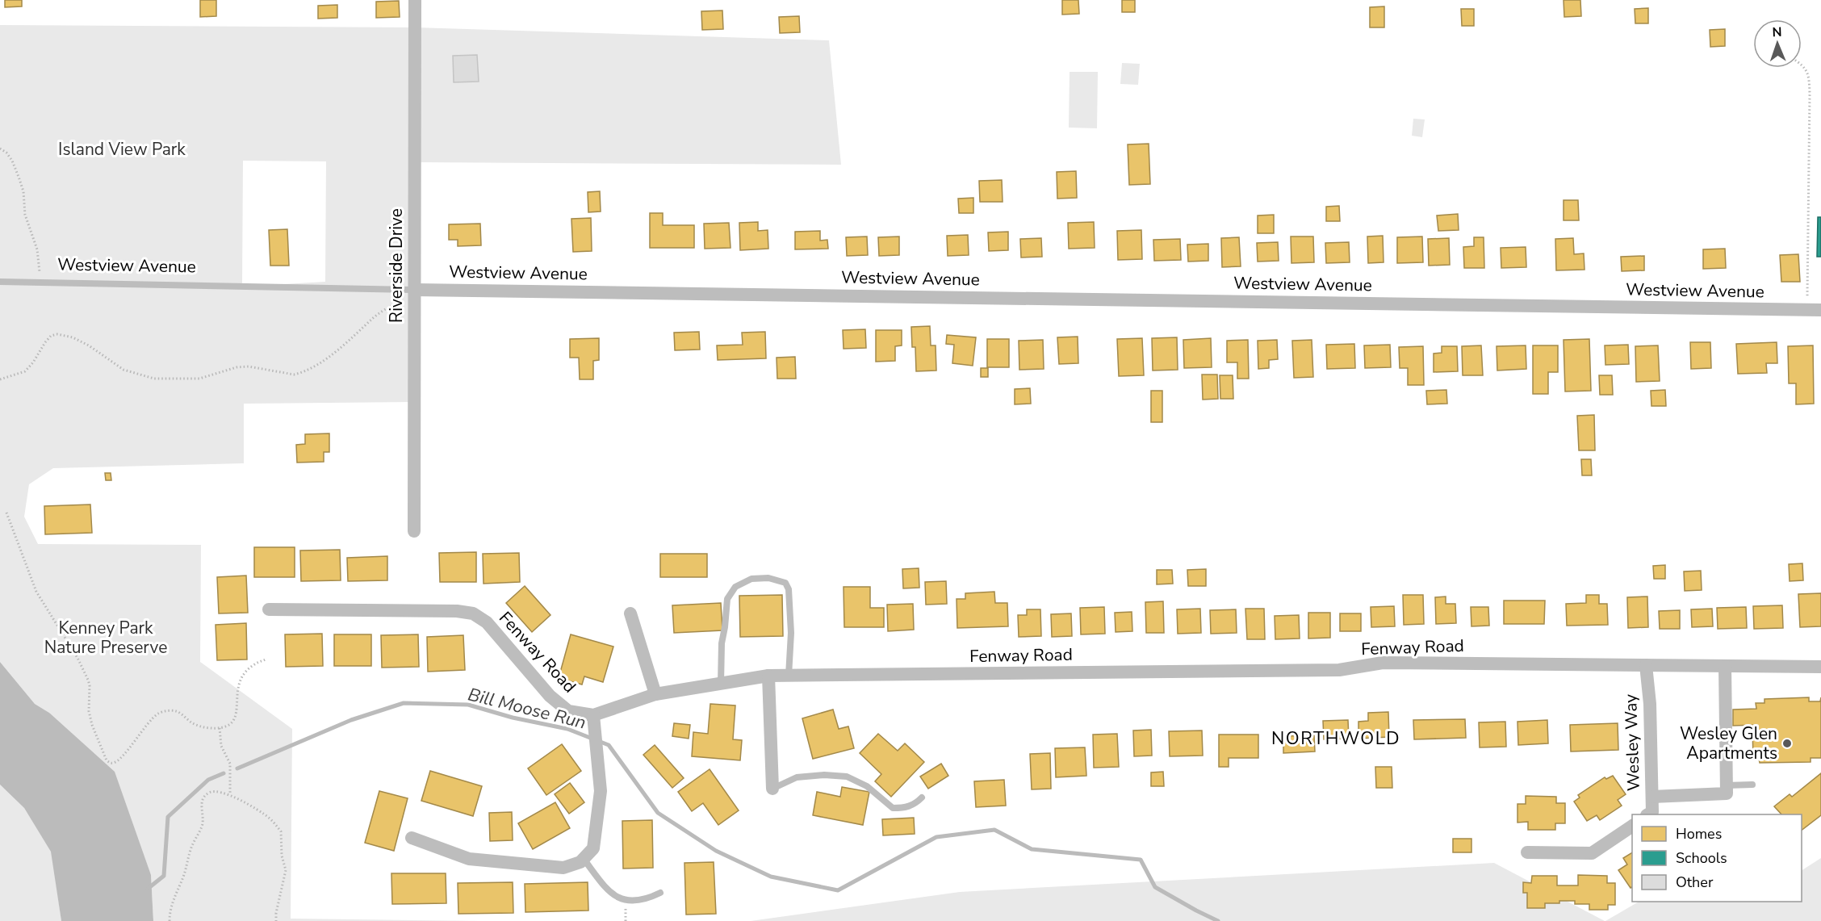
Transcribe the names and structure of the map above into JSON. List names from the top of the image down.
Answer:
{
  "streets": {
    "street": [
      "Westview Avenue",
      "Riverside Drive",
      "Fenway Road",
      "Wesley Way"
    ]
  },
  "crossings": [
    ["Westview Avenue", "Riverside Drive"],
    ["Fenway Road", "Wesley Way"]
  ],
  "districts": ["NORTHWOLD"],
  "water": ["Bill Moose Run"],
  "parks": ["Island View Park", "Kenney Park Nature Preserve"],
  "places": ["Wesley Glen Apartments"],
  "legend": ["Homes", "Schools", "Other"],
  "north": "top"
}
